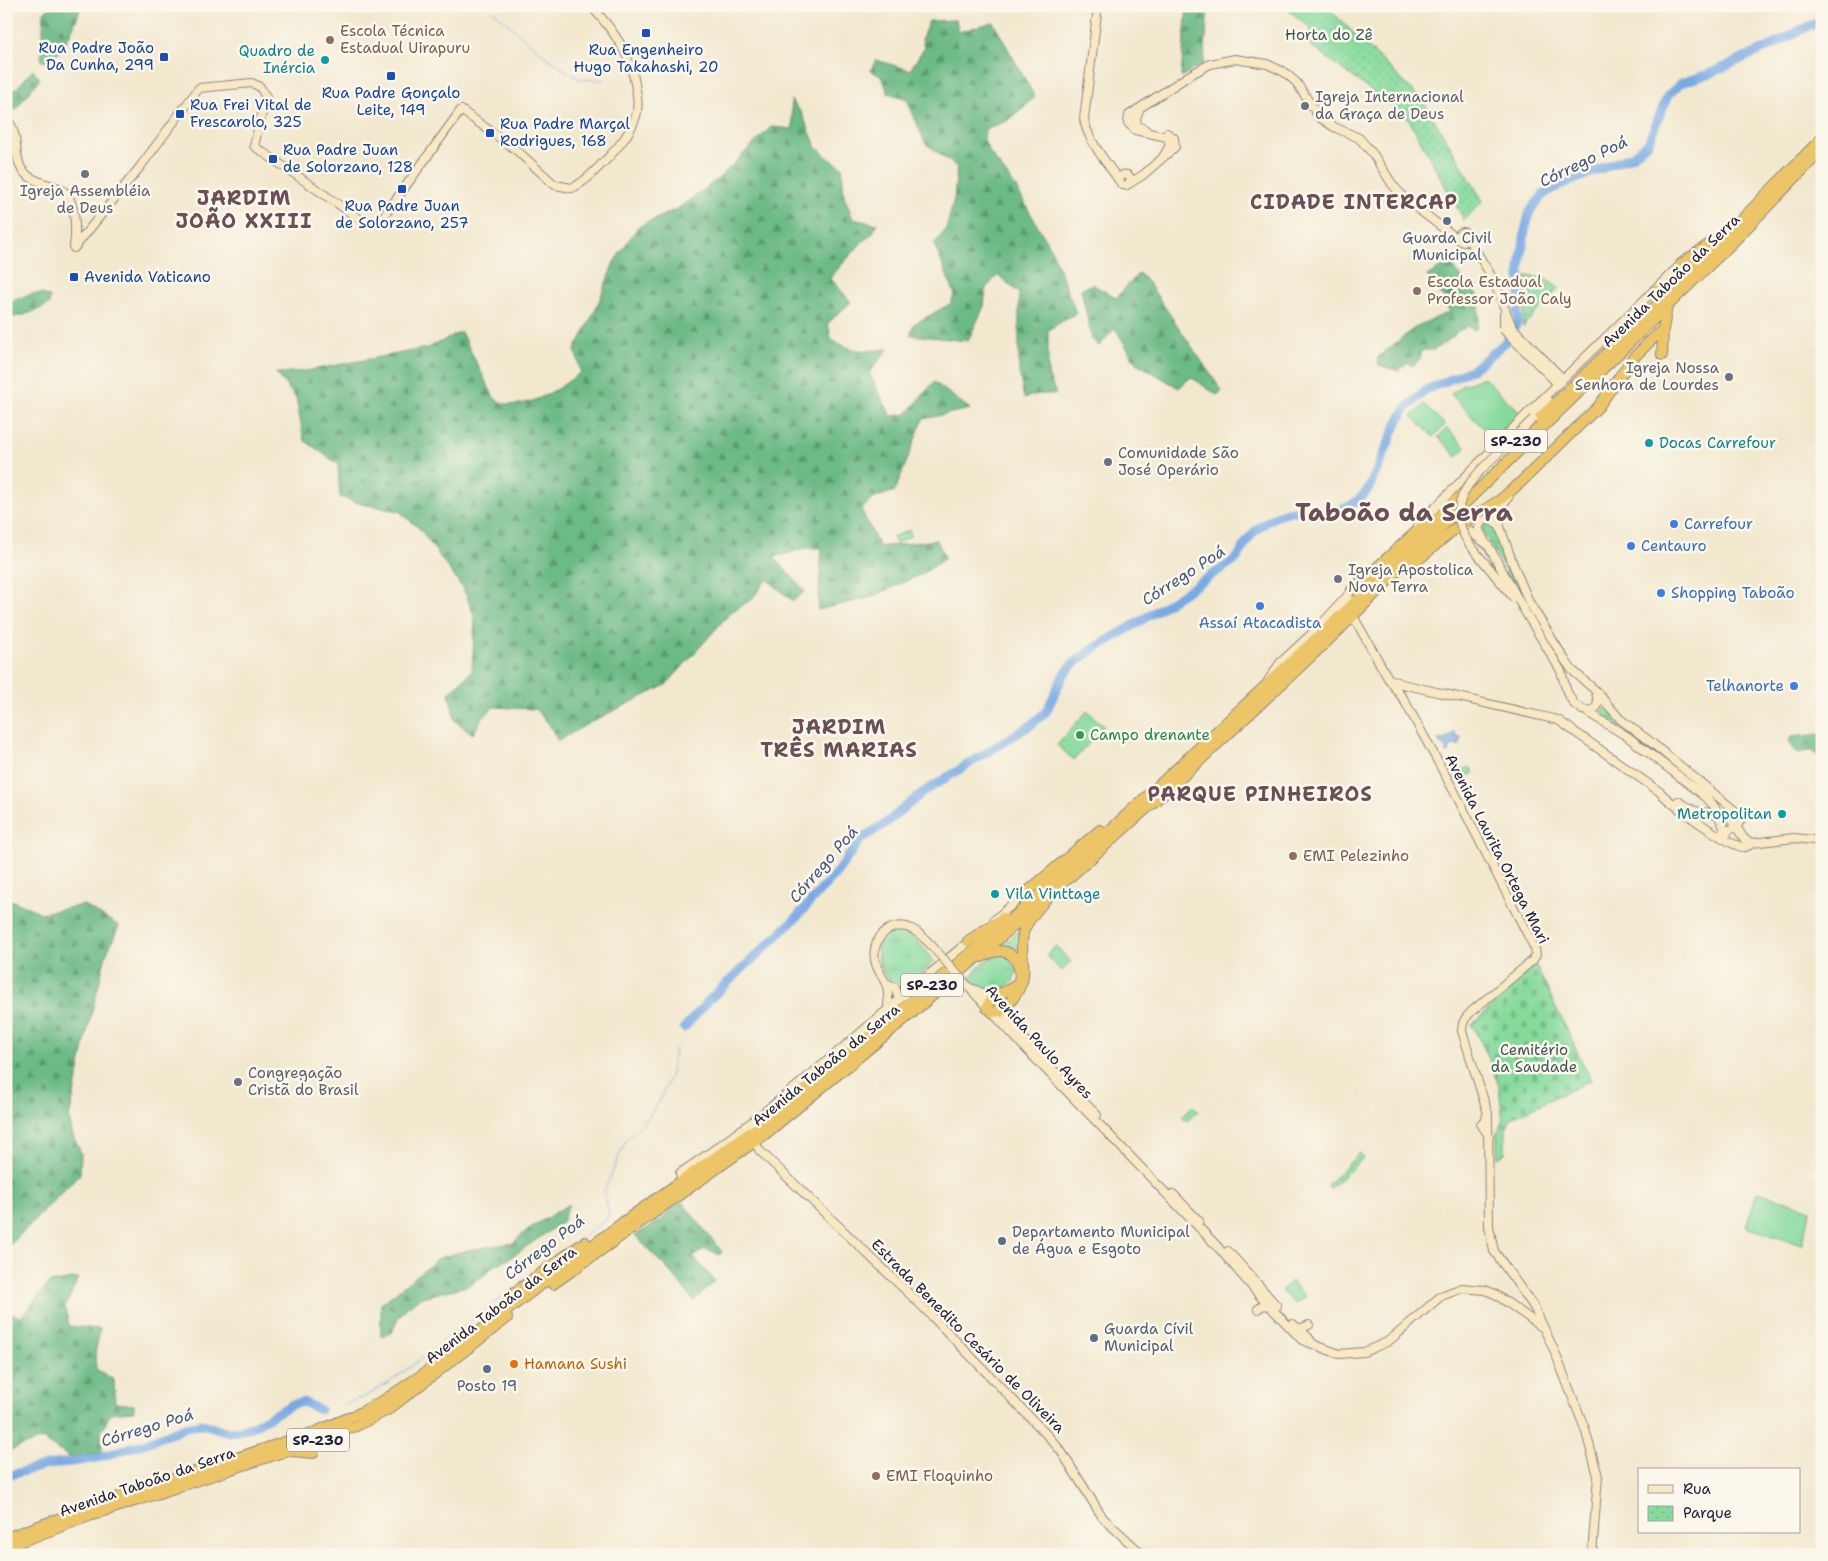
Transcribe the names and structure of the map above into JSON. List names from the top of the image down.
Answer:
{
  "streets": {
    "highway": ["Avenida Taboão da Serra", "SP-230"],
    "main road": ["Avenida Laurita Ortega Mari", "Avenida Paulo Ayres", "Estrada Benedito Cesário de Oliveira"]
  },
  "crossings": [
    ["Avenida Taboão da Serra", "Avenida Laurita Ortega Mari"],
    ["Avenida Taboão da Serra", "Estrada Benedito Cesário de Oliveira"]
  ],
  "districts": [
    "JARDIM JOÃO XXIII",
    "CIDADE INTERCAP",
    "Taboão da Serra",
    "JARDIM TRÊS MARIAS",
    "PARQUE PINHEIROS"
  ],
  "water": ["Córrego Poá"],
  "parks": ["Horta do Zê", "Cemitério da Saudade"],
  "places": {
    "transit": [
      "Rua Engenheiro Hugo Takahashi, 20",
      "Rua Padre João Da Cunha, 299",
      "Rua Padre Gonçalo Leite, 149",
      "Rua Frei Vital de Frescarolo, 325",
      "Rua Padre Marçal Rodrigues, 168",
      "Rua Padre Juan de Solorzano, 128",
      "Rua Padre Juan de Solorzano, 257",
      "Avenida Vaticano"
    ],
    "other": [
      "Escola Técnica Estadual Uirapuru",
      "Quadro de Inércia",
      "Igreja Internacional da Graça de Deus",
      "Igreja Assembléia de Deus",
      "Guarda Civil Municipal",
      "Escola Estadual Professor João Caly",
      "Igreja Nossa Senhora de Lourdes",
      "Docas Carrefour",
      "Comunidade São José Operário",
      "Carrefour",
      "Centauro",
      "Igreja Apostolica Nova Terra",
      "Shopping Taboão",
      "Assaí Atacadista",
      "Telhanorte",
      "Campo drenante",
      "Metropolitan",
      "EMI Pelezinho",
      "Vila Vinttage",
      "Congregação Cristã do Brasil",
      "Departamento Municipal de Água e Esgoto",
      "Guarda Cívil Municipal",
      "Hamana Sushi",
      "Posto 19",
      "EMI Floquinho"
    ]
  },
  "legend": ["Rua", "Parque"]
}
